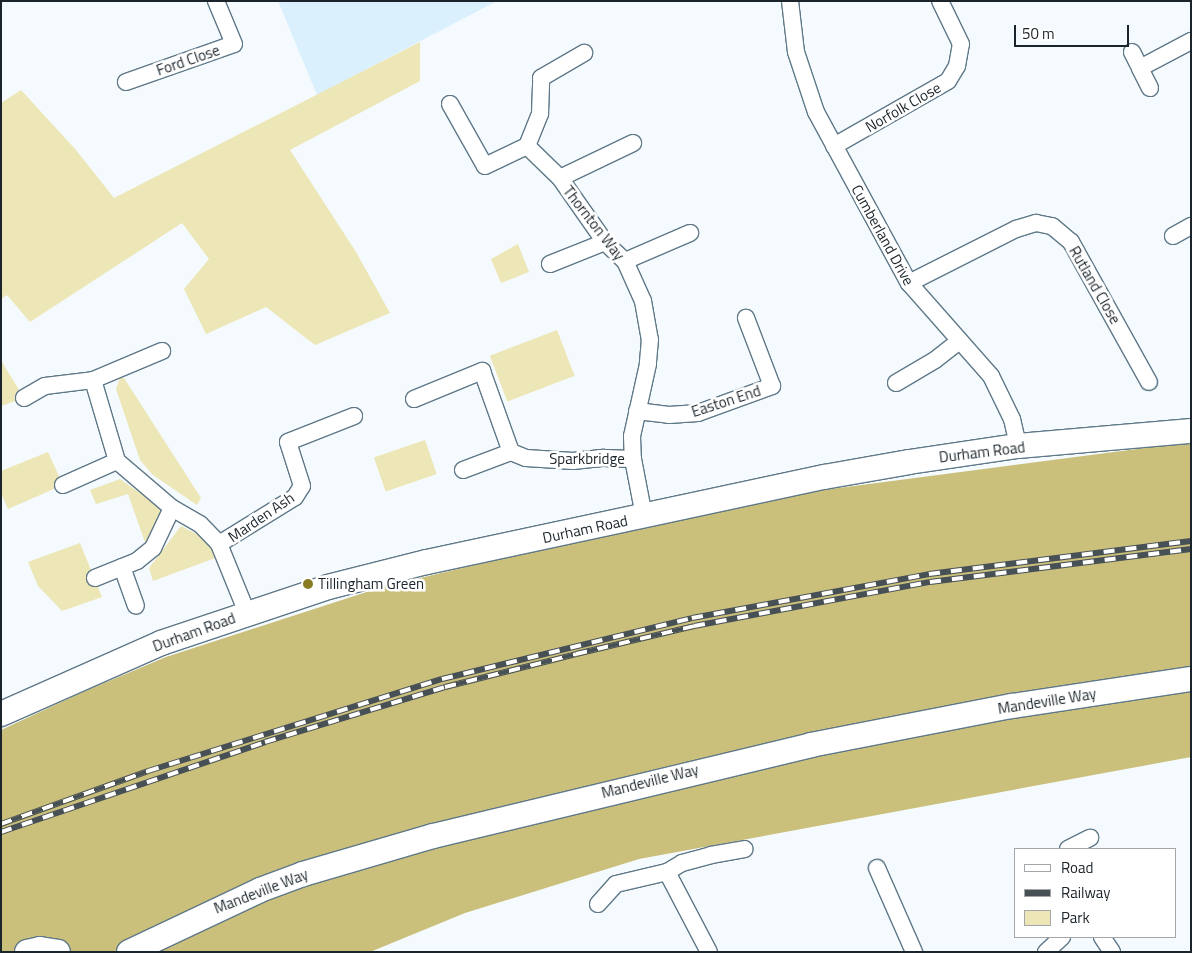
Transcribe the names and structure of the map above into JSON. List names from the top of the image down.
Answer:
{
  "streets": {
    "street": [
      "Ford Close",
      "Norfolk Close",
      "Thornton Way",
      "Cumberland Drive",
      "Rutland Close",
      "Easton End",
      "Durham Road",
      "Sparkbridge",
      "Marden Ash",
      "Mandeville Way"
    ]
  },
  "crossings": [
    ["Norfolk Close", "Cumberland Drive"],
    ["Thornton Way", "Easton End"],
    ["Thornton Way", "Durham Road"],
    ["Thornton Way", "Sparkbridge"],
    ["Cumberland Drive", "Rutland Close"],
    ["Cumberland Drive", "Durham Road"]
  ],
  "places": ["Tillingham Green"],
  "legend": ["Road", "Railway", "Park"],
  "scale_bar": "50 m"
}
